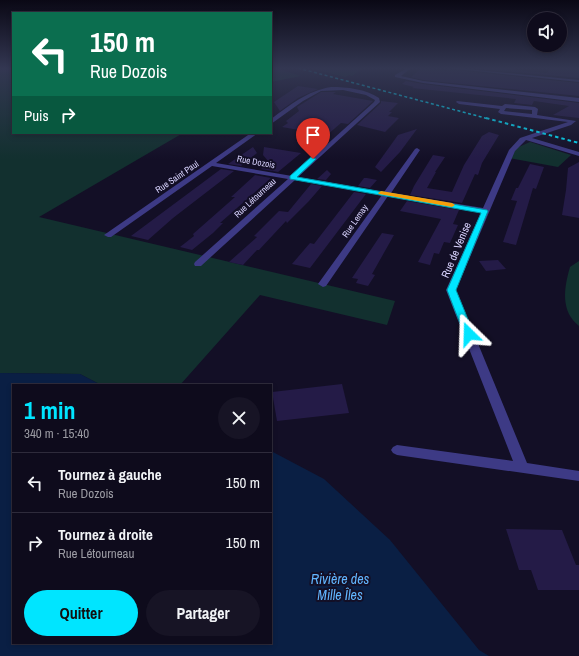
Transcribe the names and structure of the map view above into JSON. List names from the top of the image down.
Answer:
{
  "streets": {
    "street": [
      "Rue Dozois",
      "Rue Saint Paul",
      "Rue Létourneau",
      "Rue Lemay",
      "Rue de Venise"
    ]
  },
  "crossings": [
    ["Rue Dozois", "Rue Saint Paul"],
    ["Rue Dozois", "Rue Létourneau"],
    ["Rue Dozois", "Rue Lemay"],
    ["Rue Dozois", "Rue de Venise"]
  ],
  "water": ["Rivière des Mille Îles"],
  "page": {
    "turn": ["150 m", "Rue Dozois"],
    "then": "Puis",
    "heading": ["1 min", "340 m · 15:40"],
    "list": [
      {
        "name": "Tournez à gauche",
        "note": "Rue Dozois",
        "value": "150 m"
      },
      {
        "name": "Tournez à droite",
        "note": "Rue Létourneau",
        "value": "150 m"
      }
    ],
    "buttons": ["Quitter", "Partager"]
  }
}
